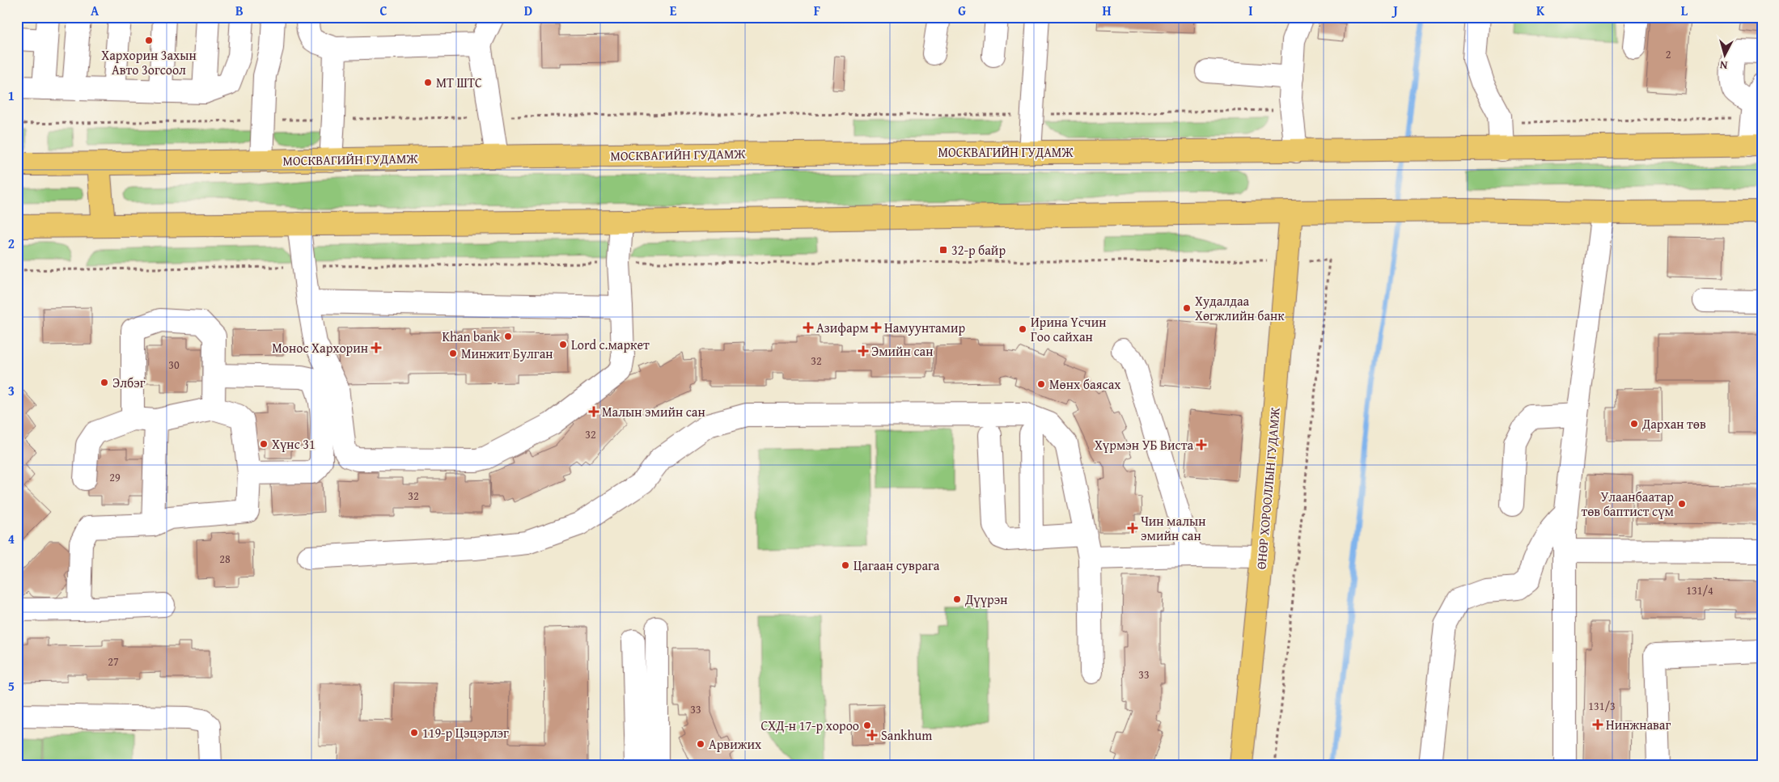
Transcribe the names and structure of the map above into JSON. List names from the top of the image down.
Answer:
{
  "streets": {
    "main road": ["МОСКВАГИЙН ГУДАМЖ", "ӨНӨР ХОРООЛЛЫН ГУДАМЖ"]
  },
  "places": {
    "other": [
      "Хархорин 3ахын Авто 3огсоол",
      "MT ШТС",
      "Худалдаа Хөгжлийн банк",
      "Ирина Үсчин Гоо сайхан",
      "Khan bank",
      "Lord с.маркет",
      "Минжит Булган",
      "Элбэг",
      "Мөнх баясах",
      "Дархан төв",
      "Хүнс 31",
      "Улаанбаатар төв баптист сүм",
      "Цагаан суврага",
      "Дүүрэн",
      "СХД-н 17-р хороо",
      "119-р Цэцэрлэг",
      "Арвижих"
    ],
    "transit": ["32-р байр"],
    "health": [
      "Азифарм",
      "Намуунтамир",
      "Монос Хархорин",
      "Эмийн сан",
      "Малын эмийн сан",
      "Хүрмэн УБ Виста",
      "Чин малын эмийн сан",
      "Нинжнаваг",
      "Sankhum"
    ]
  },
  "house_numbers": [
    "2",
    "32",
    "30",
    "32",
    "29",
    "32",
    "28",
    "131/4",
    "27",
    "33",
    "131/3",
    "33"
  ],
  "north": "bottom",
  "grid": {
    "columns": [
      "A",
      "B",
      "C",
      "D",
      "E",
      "F",
      "G",
      "H",
      "I",
      "J",
      "K",
      "L"
    ],
    "rows": [
      "1",
      "2",
      "3",
      "4",
      "5"
    ]
  }
}
